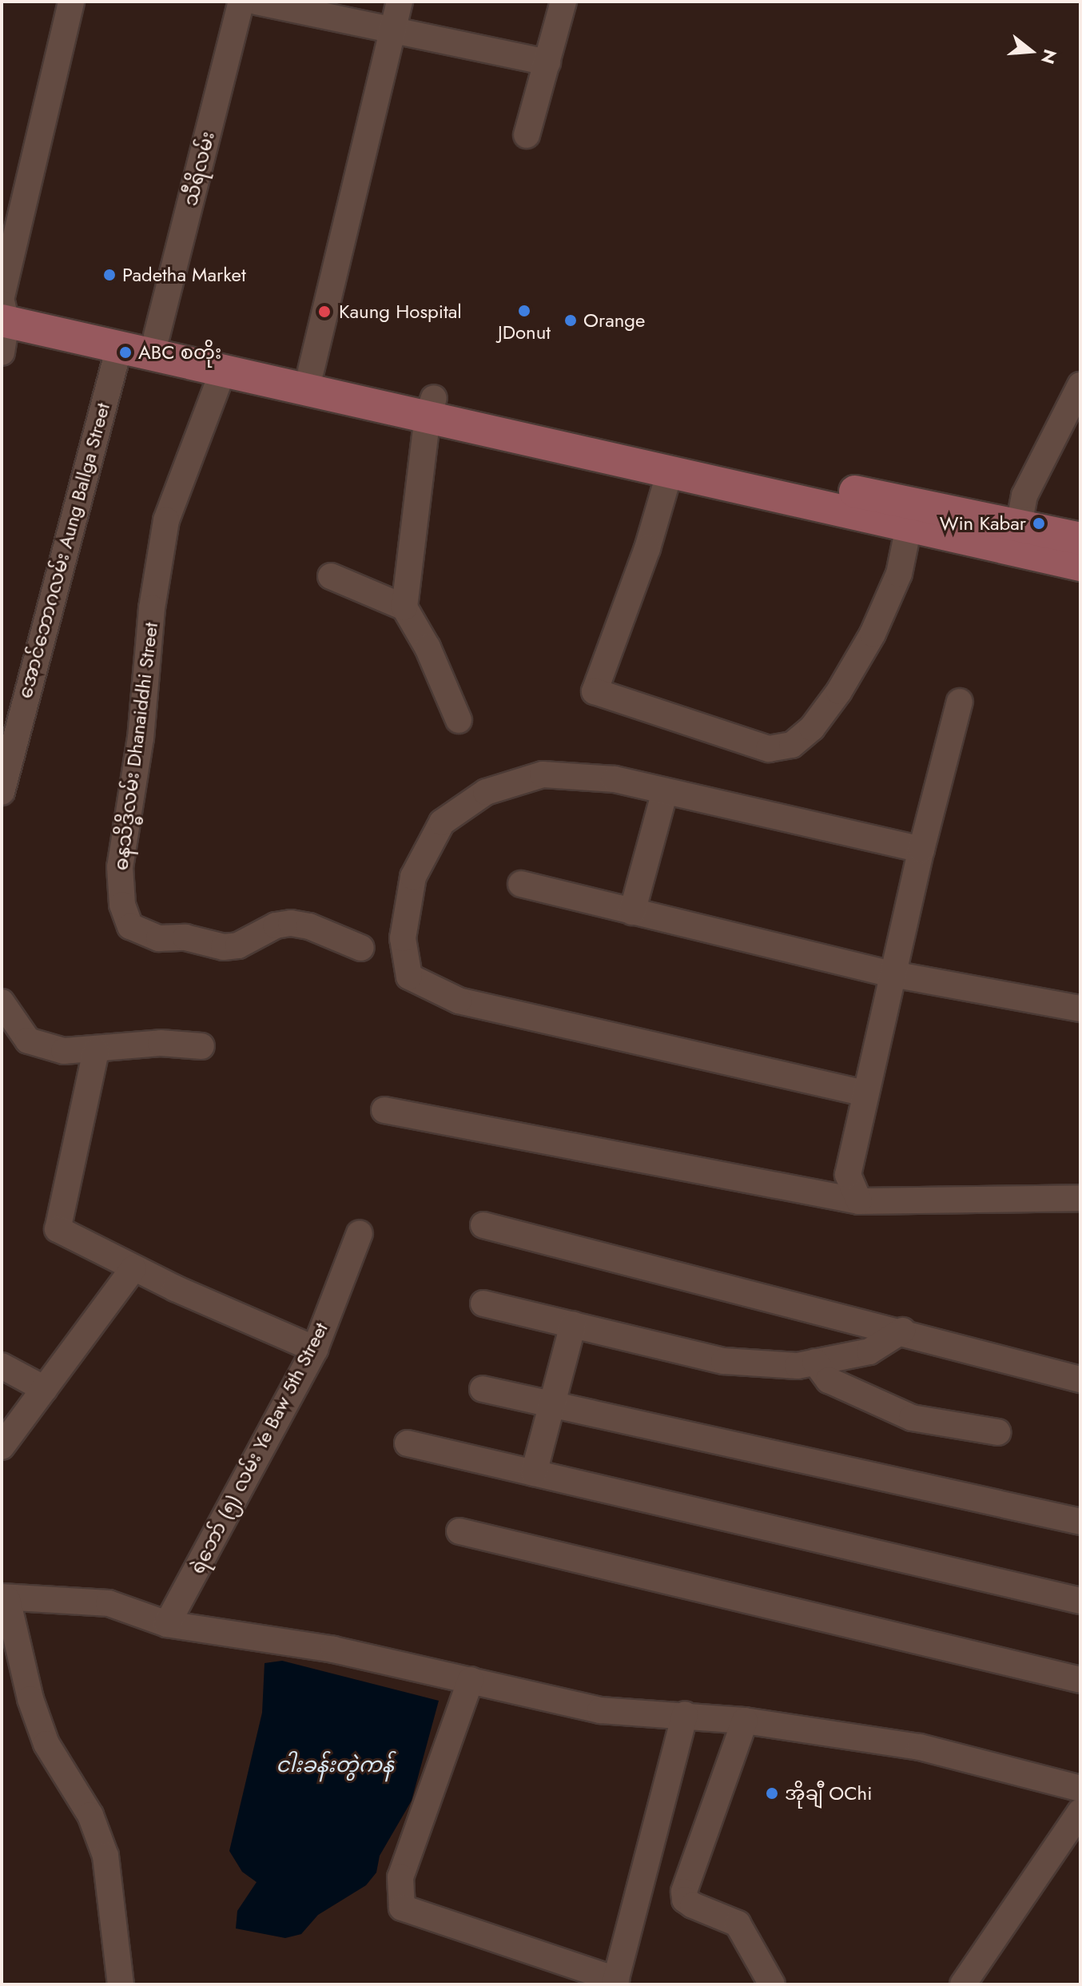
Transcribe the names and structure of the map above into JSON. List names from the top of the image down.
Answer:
{
  "streets": {
    "street": [
      "သီရိလမ်း",
      "အောင်ဘောဂလမ်း Aung Ballga Street",
      "ဓနသိဒ္ဓိလမ်း Dhanaiddhi Street",
      "ရဲဘော် (၅) လမ်း Ye Baw 5th Street"
    ]
  },
  "water": ["ငါးခန်းတွဲကန်"],
  "places": [
    "Padetha Market",
    "JDonut",
    "Kaung Hospital",
    "Orange",
    "ABC စတိုး",
    "Win Kabar",
    "အိုချီ OChi"
  ],
  "north": "right"
}
